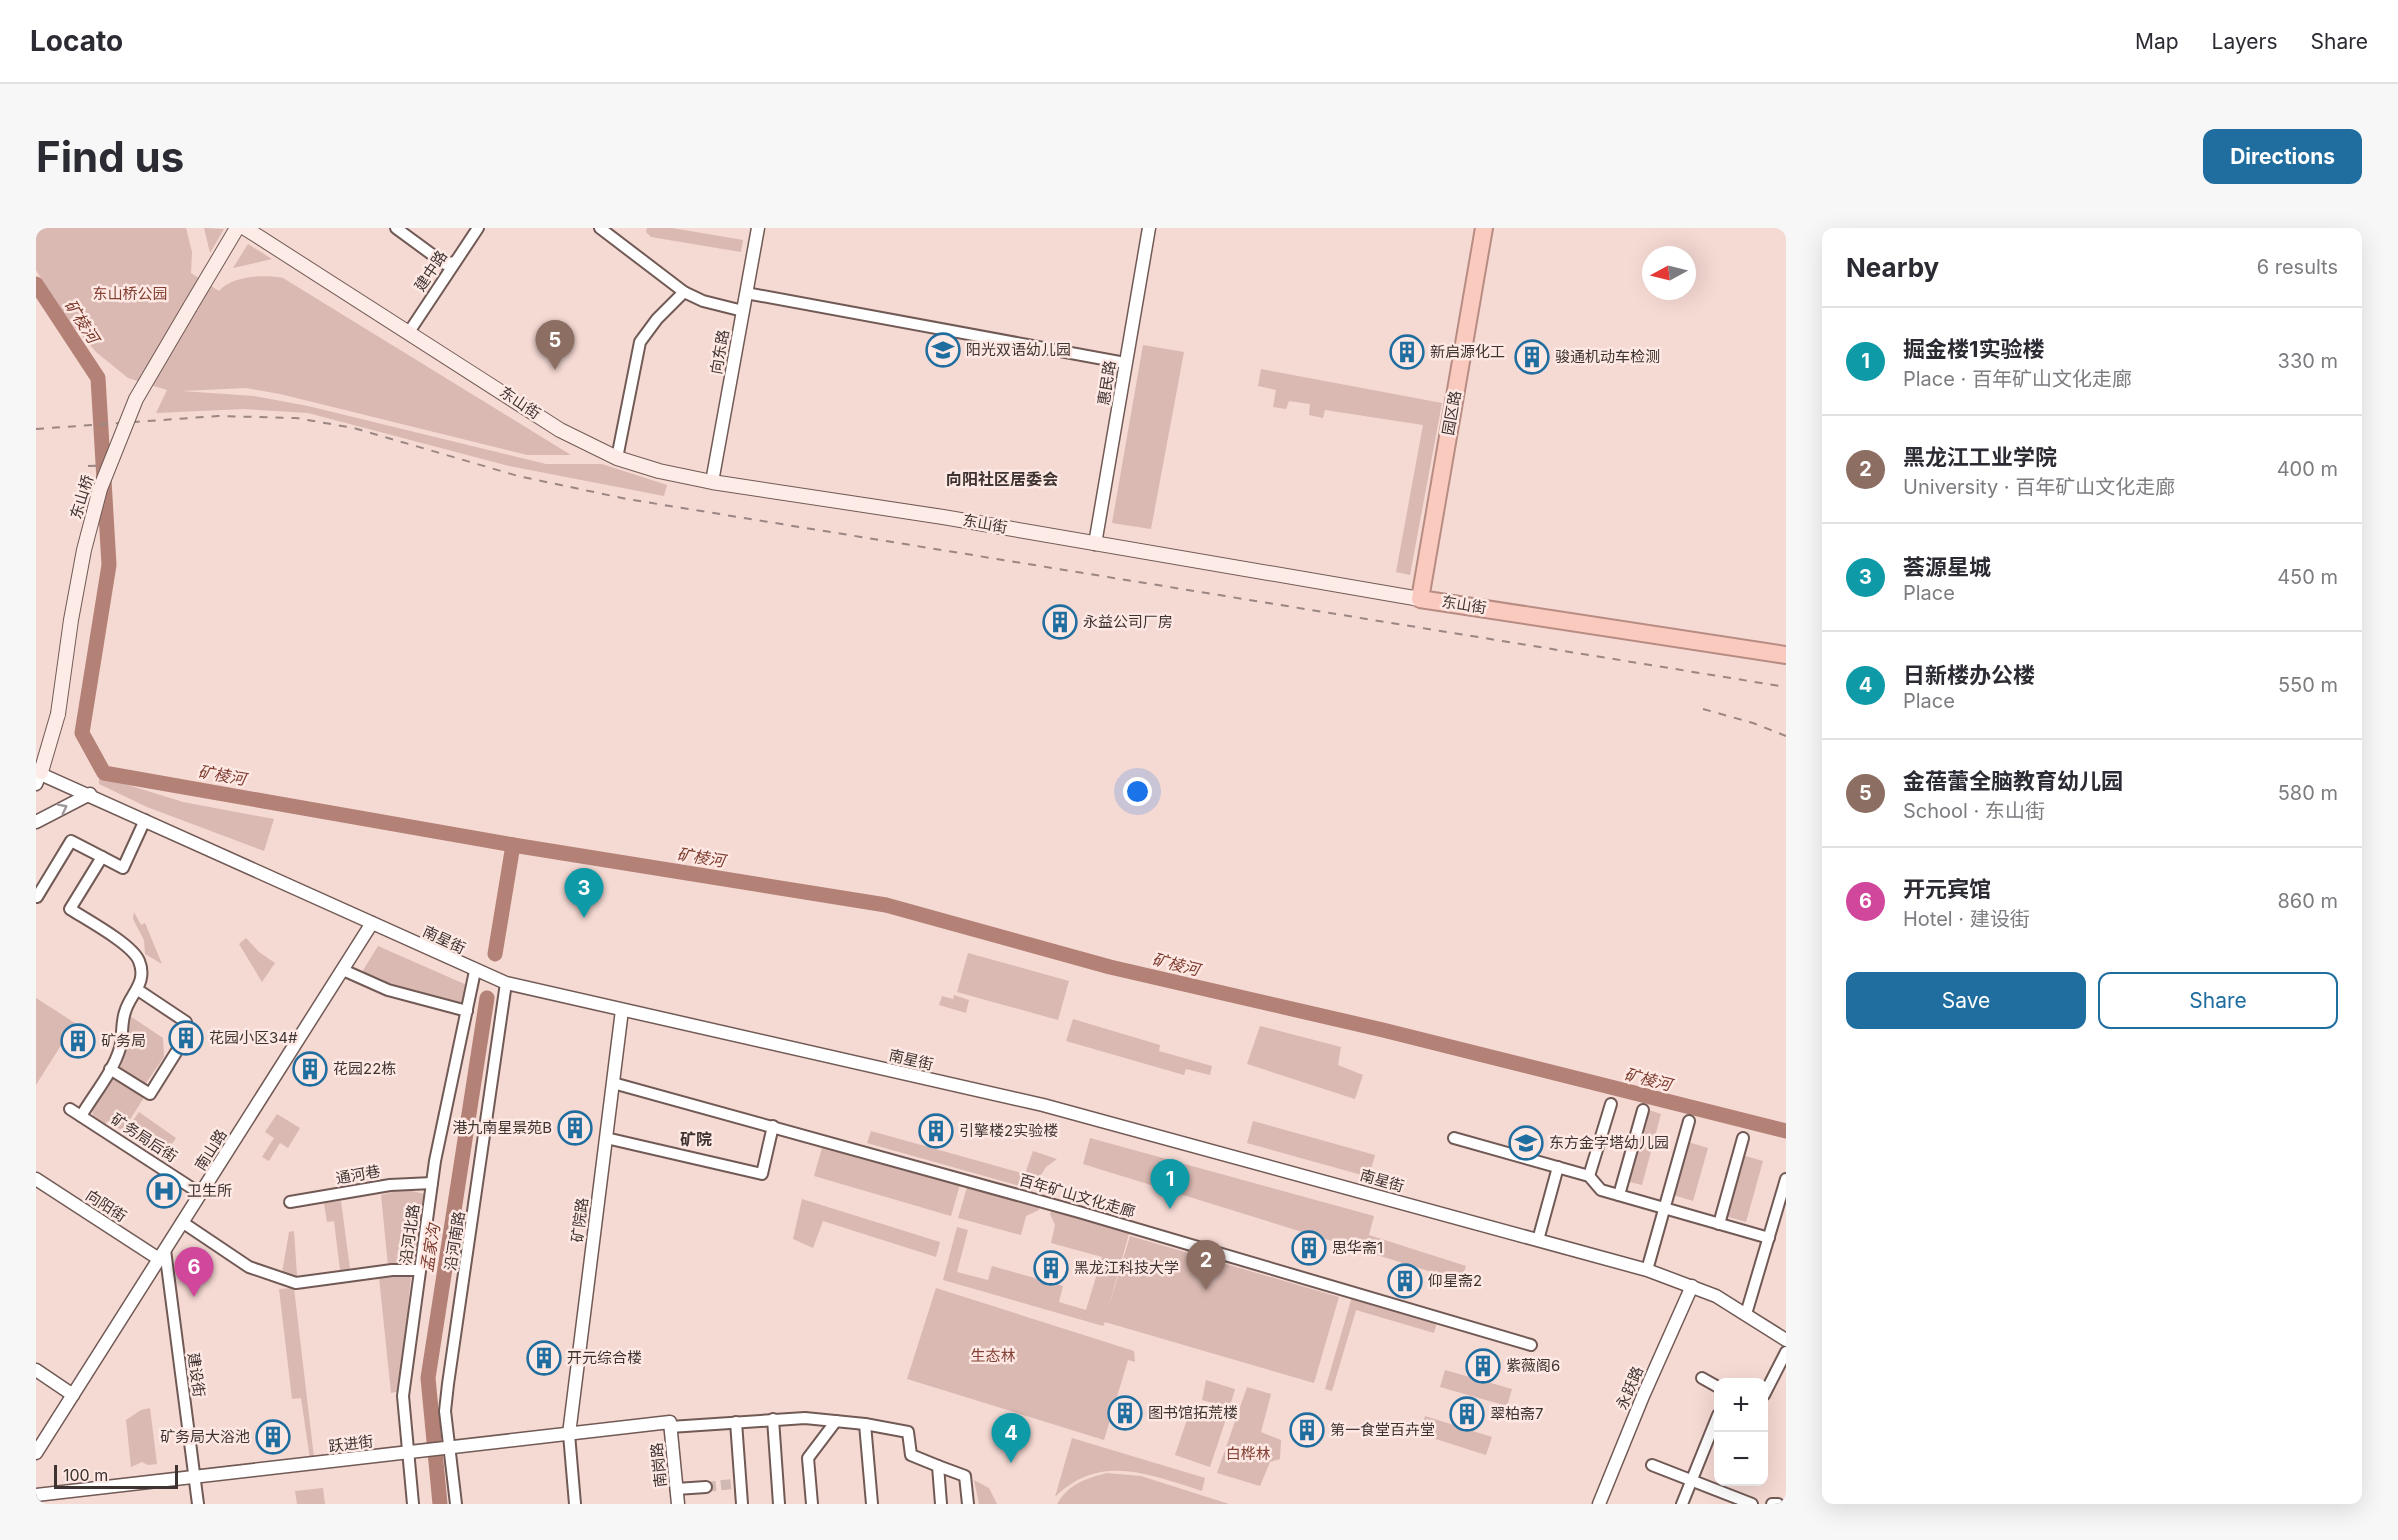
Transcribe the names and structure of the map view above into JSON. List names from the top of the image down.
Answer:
{
  "streets": {
    "highway": ["东山街", "园区路"],
    "main road": ["东山桥"],
    "street": [
      "建中路",
      "向东路",
      "惠民路",
      "南星街",
      "矿务局后街",
      "南山路",
      "通河巷",
      "百年矿山文化走廊",
      "向阳街",
      "矿院路",
      "沿河北路",
      "沿河南路",
      "建设街",
      "永跃路",
      "跃进街",
      "南岗路"
    ]
  },
  "crossings": [
    ["建中路", "东山街"],
    ["向东路", "东山街"],
    ["惠民路", "东山街"],
    ["东山街", "园区路"],
    ["东山桥", "南星街"],
    ["南星街", "南山路"],
    ["南星街", "矿院路"],
    ["南星街", "沿河北路"],
    ["南星街", "沿河南路"],
    ["南星街", "永跃路"],
    ["矿务局后街", "南山路"],
    ["南山路", "向阳街"],
    ["南山路", "建设街"],
    ["通河巷", "沿河北路"],
    ["百年矿山文化走廊", "矿院路"],
    ["向阳街", "建设街"],
    ["矿院路", "跃进街"],
    ["沿河北路", "跃进街"],
    ["沿河南路", "跃进街"],
    ["建设街", "跃进街"],
    ["跃进街", "南岗路"]
  ],
  "districts": ["向阳社区居委会", "矿院"],
  "water": ["矿棱河", "孟家沟"],
  "parks": ["东山桥公园", "生态林", "白桦林"],
  "places": {
    "school or university": ["阳光双语幼儿园", "东方金字塔幼儿园"],
    "building": [
      "新启源化工",
      "骏通机动车检测",
      "永益公司厂房",
      "花园小区34#",
      "矿务局",
      "花园22栋",
      "港九南星景苑B",
      "引擎楼2实验楼",
      "思华斋1",
      "黑龙江科技大学",
      "仰星斋2",
      "开元综合楼",
      "紫薇阁6",
      "图书馆拓荒楼",
      "翠柏斋7",
      "第一食堂百卉堂",
      "矿务局大浴池"
    ],
    "hospital": ["卫生所"]
  },
  "scale_bar": "100 m",
  "north": "left",
  "page": {
    "header": "Locato",
    "nav": ["Map", "Layers", "Share"],
    "buttons": [
      "Directions",
      ["Save", "Share"]
    ],
    "title": "Find us",
    "heading": ["Nearby", "6 results"],
    "list": [
      {
        "mark": "1",
        "name": "掘金楼1实验楼",
        "note": "Place · 百年矿山文化走廊",
        "value": "330 m"
      },
      {
        "mark": "2",
        "name": "黑龙江工业学院",
        "note": "University · 百年矿山文化走廊",
        "value": "400 m"
      },
      {
        "mark": "3",
        "name": "荟源星城",
        "note": "Place",
        "value": "450 m"
      },
      {
        "mark": "4",
        "name": "日新楼办公楼",
        "note": "Place",
        "value": "550 m"
      },
      {
        "mark": "5",
        "name": "金蓓蕾全脑教育幼儿园",
        "note": "School · 东山街",
        "value": "580 m"
      },
      {
        "mark": "6",
        "name": "开元宾馆",
        "note": "Hotel · 建设街",
        "value": "860 m"
      }
    ],
    "pins": [
      "5",
      "3",
      "1",
      "2",
      "6",
      "4"
    ],
    "map_buttons": ["+", "−"],
    "scale": "100 m"
  }
}
